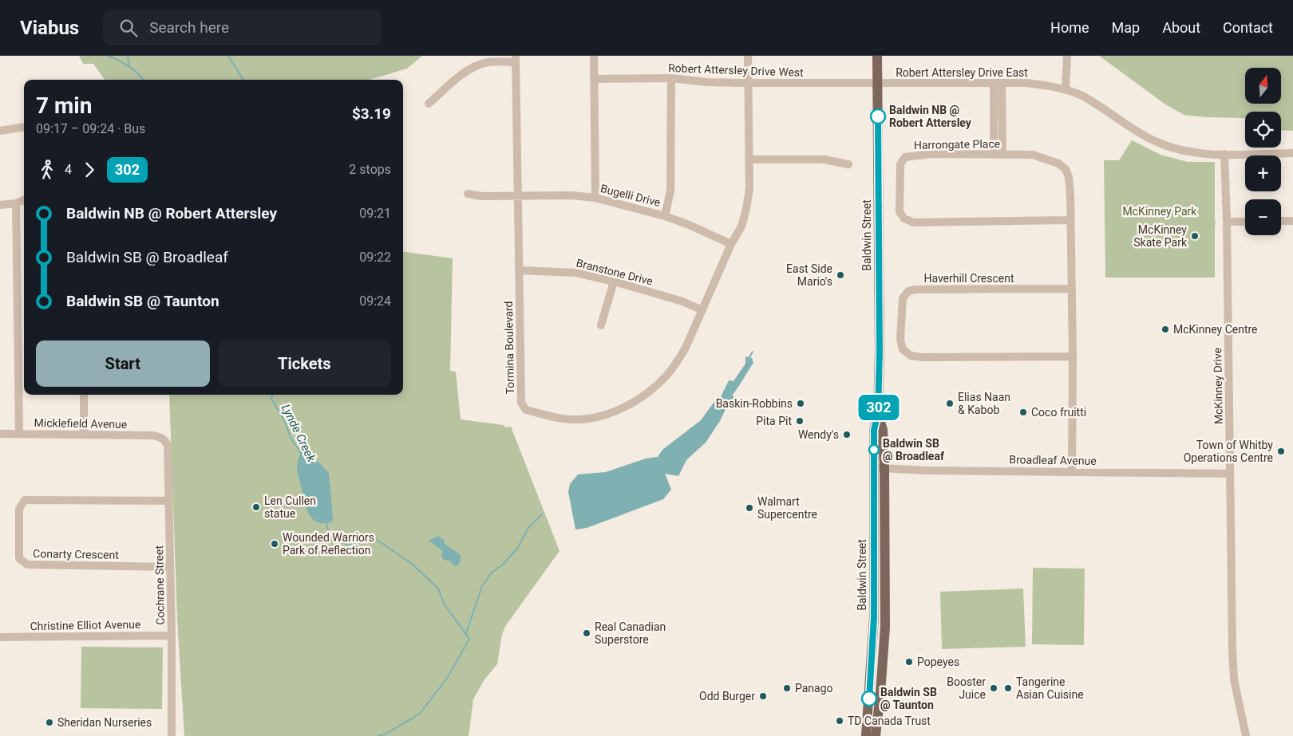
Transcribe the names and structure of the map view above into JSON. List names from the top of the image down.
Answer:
{
  "streets": {
    "main road": ["Baldwin Street"],
    "street": [
      "Robert Attersley Drive West",
      "Robert Attersley Drive East",
      "Harrongate Place",
      "Bugelli Drive",
      "Branstone Drive",
      "Haverhill Crescent",
      "Tormina Boulevard",
      "McKinney Drive",
      "Micklefield Avenue",
      "Broadleaf Avenue",
      "Conarty Crescent",
      "Cochrane Street",
      "Christine Elliot Avenue"
    ]
  },
  "crossings": [
    ["Robert Attersley Drive West", "Robert Attersley Drive East"],
    ["Robert Attersley Drive West", "Baldwin Street"],
    ["Robert Attersley Drive West", "Tormina Boulevard"],
    ["Robert Attersley Drive East", "Baldwin Street"],
    ["Robert Attersley Drive East", "McKinney Drive"],
    ["Harrongate Place", "Haverhill Crescent"],
    ["Harrongate Place", "Broadleaf Avenue"],
    ["Bugelli Drive", "Tormina Boulevard"],
    ["Baldwin Street", "Broadleaf Avenue"],
    ["Branstone Drive", "Tormina Boulevard"],
    ["McKinney Drive", "Broadleaf Avenue"],
    ["Micklefield Avenue", "Cochrane Street"],
    ["Conarty Crescent", "Cochrane Street"],
    ["Cochrane Street", "Christine Elliot Avenue"]
  ],
  "water": ["Lynde Creek"],
  "parks": ["McKinney Park"],
  "places": [
    "Baldwin NB @ Robert Attersley",
    "McKinney Skate Park",
    "East Side Mario's",
    "McKinney Centre",
    "Baskin-Robbins",
    "Elias Naan & Kabob",
    "Coco fruitti",
    "Pita Pit",
    "Wendy's",
    "Baldwin SB @ Broadleaf",
    "Town of Whitby Operations Centre",
    "Len Cullen statue",
    "Walmart Supercentre",
    "Wounded Warriors Park of Reflection",
    "Real Canadian Superstore",
    "Popeyes",
    "Panago",
    "Booster Juice",
    "Tangerine Asian Cuisine",
    "Odd Burger",
    "Baldwin SB @ Taunton",
    "TD Canada Trust",
    "Sheridan Nurseries"
  ],
  "lines": ["bus line 302"],
  "north": "top",
  "page": {
    "header": "Viabus",
    "search": "Search here",
    "nav": [
      "Home",
      "Map",
      "About",
      "Contact"
    ],
    "on_map": "302",
    "map_buttons": ["+", "−"],
    "heading": ["7 min", "09:17 – 09:24 · Bus", "$3.19"],
    "legs": ["4", "302", "2 stops"],
    "list": [
      {
        "name": "Baldwin NB @ Robert Attersley",
        "value": "09:21"
      },
      {
        "name": "Baldwin SB @ Broadleaf",
        "value": "09:22"
      },
      {
        "name": "Baldwin SB @ Taunton",
        "value": "09:24"
      }
    ],
    "buttons": ["Start", "Tickets"]
  }
}
